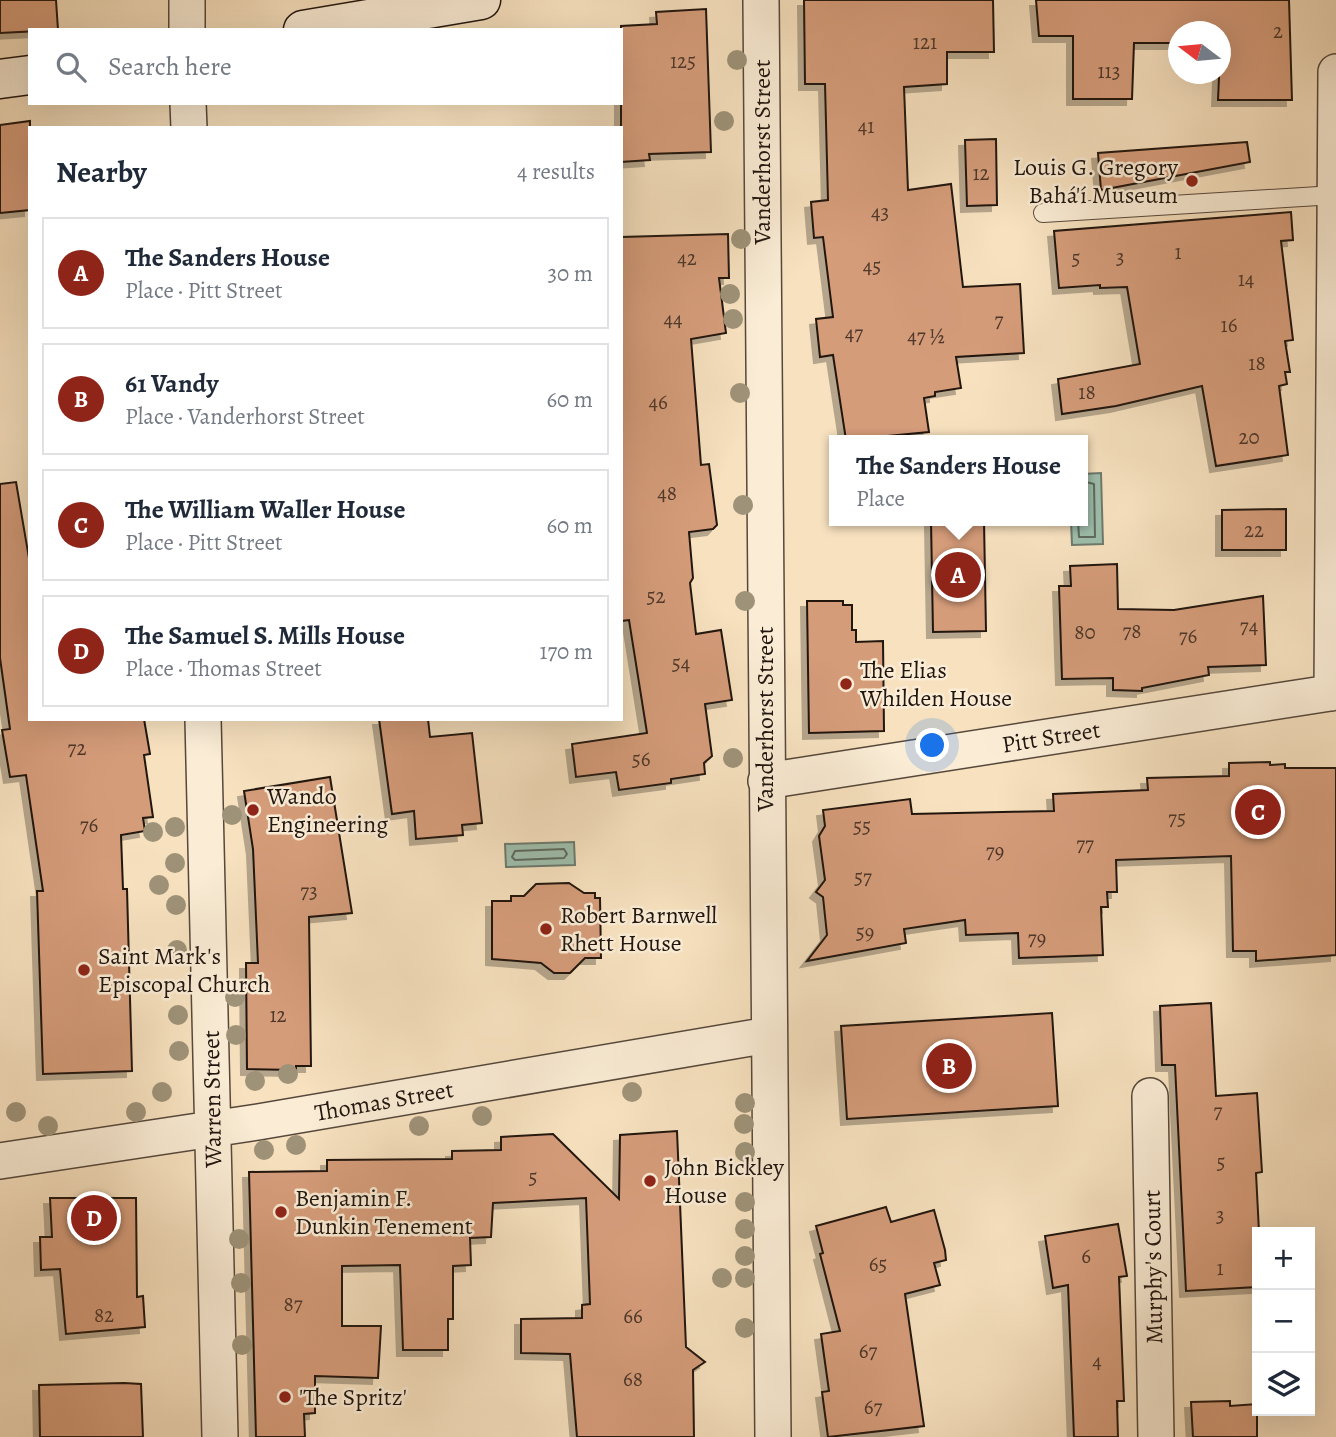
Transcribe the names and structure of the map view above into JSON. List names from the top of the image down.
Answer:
{
  "streets": {
    "street": [
      "Vanderhorst Street",
      "Pitt Street",
      "Warren Street",
      "Thomas Street",
      "Murphy's Court"
    ]
  },
  "crossings": [
    ["Vanderhorst Street", "Pitt Street"],
    ["Vanderhorst Street", "Thomas Street"],
    ["Warren Street", "Thomas Street"]
  ],
  "places": [
    "Louis G. Gregory Bahá'í Museum",
    "The Elias Whilden House",
    "Wando Engineering",
    "Robert Barnwell Rhett House",
    "Saint Mark's Episcopal Church",
    "John Bickley House",
    "Benjamin F. Dunkin Tenement",
    "'The Spritz'"
  ],
  "house_numbers": [
    "2",
    "121",
    "125",
    "113",
    "41",
    "12",
    "43",
    "1",
    "3",
    "42",
    "5",
    "45",
    "14",
    "44",
    "7",
    "16",
    "47",
    "47 ½",
    "18",
    "18",
    "46",
    "20",
    "48",
    "22",
    "52",
    "74",
    "78",
    "80",
    "76",
    "54",
    "72",
    "56",
    "75",
    "76",
    "55",
    "77",
    "79",
    "57",
    "73",
    "59",
    "79",
    "12",
    "7",
    "5",
    "5",
    "3",
    "6",
    "65",
    "1",
    "87",
    "82",
    "66",
    "67",
    "4",
    "68",
    "67"
  ],
  "north": "left",
  "page": {
    "search": "Search here",
    "heading": ["Nearby", "4 results"],
    "list": [
      {
        "mark": "A",
        "name": "The Sanders House",
        "note": "Place · Pitt Street",
        "value": "30 m"
      },
      {
        "mark": "B",
        "name": "61 Vandy",
        "note": "Place · Vanderhorst Street",
        "value": "60 m"
      },
      {
        "mark": "C",
        "name": "The William Waller House",
        "note": "Place · Pitt Street",
        "value": "60 m"
      },
      {
        "mark": "D",
        "name": "The Samuel S. Mills House",
        "note": "Place · Thomas Street",
        "value": "170 m"
      }
    ],
    "popup": ["The Sanders House", "Place"],
    "pins": [
      "A",
      "C",
      "B",
      "D"
    ],
    "map_buttons": ["+", "−"]
  }
}
